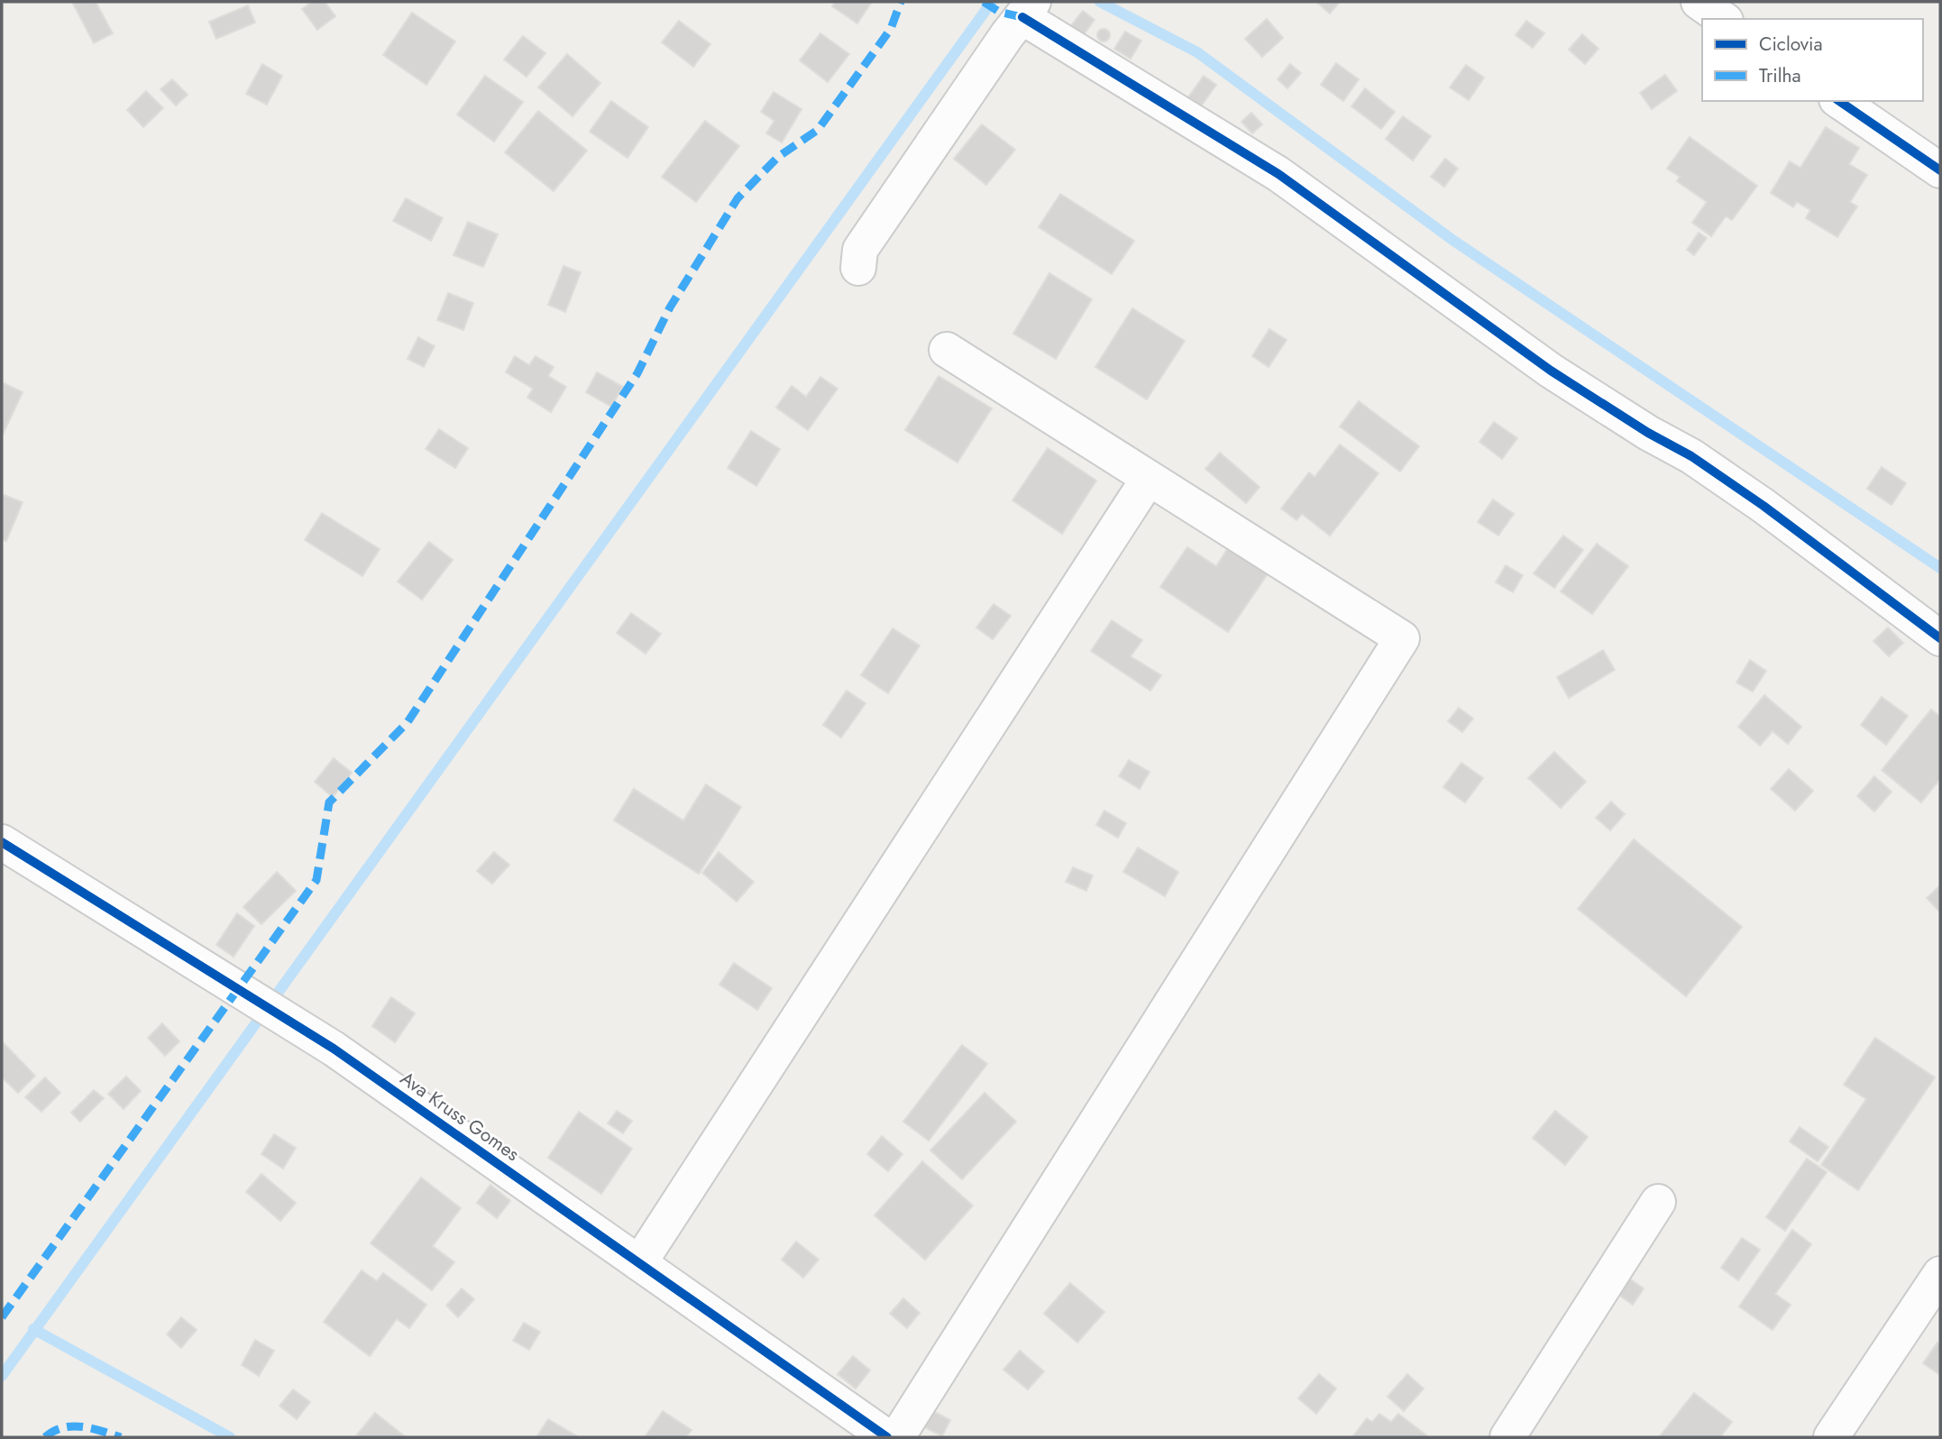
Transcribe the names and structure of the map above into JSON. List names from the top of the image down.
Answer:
{
  "streets": {
    "street": ["Ava Kruss Gomes"]
  },
  "legend": ["Ciclovia", "Trilha"]
}
